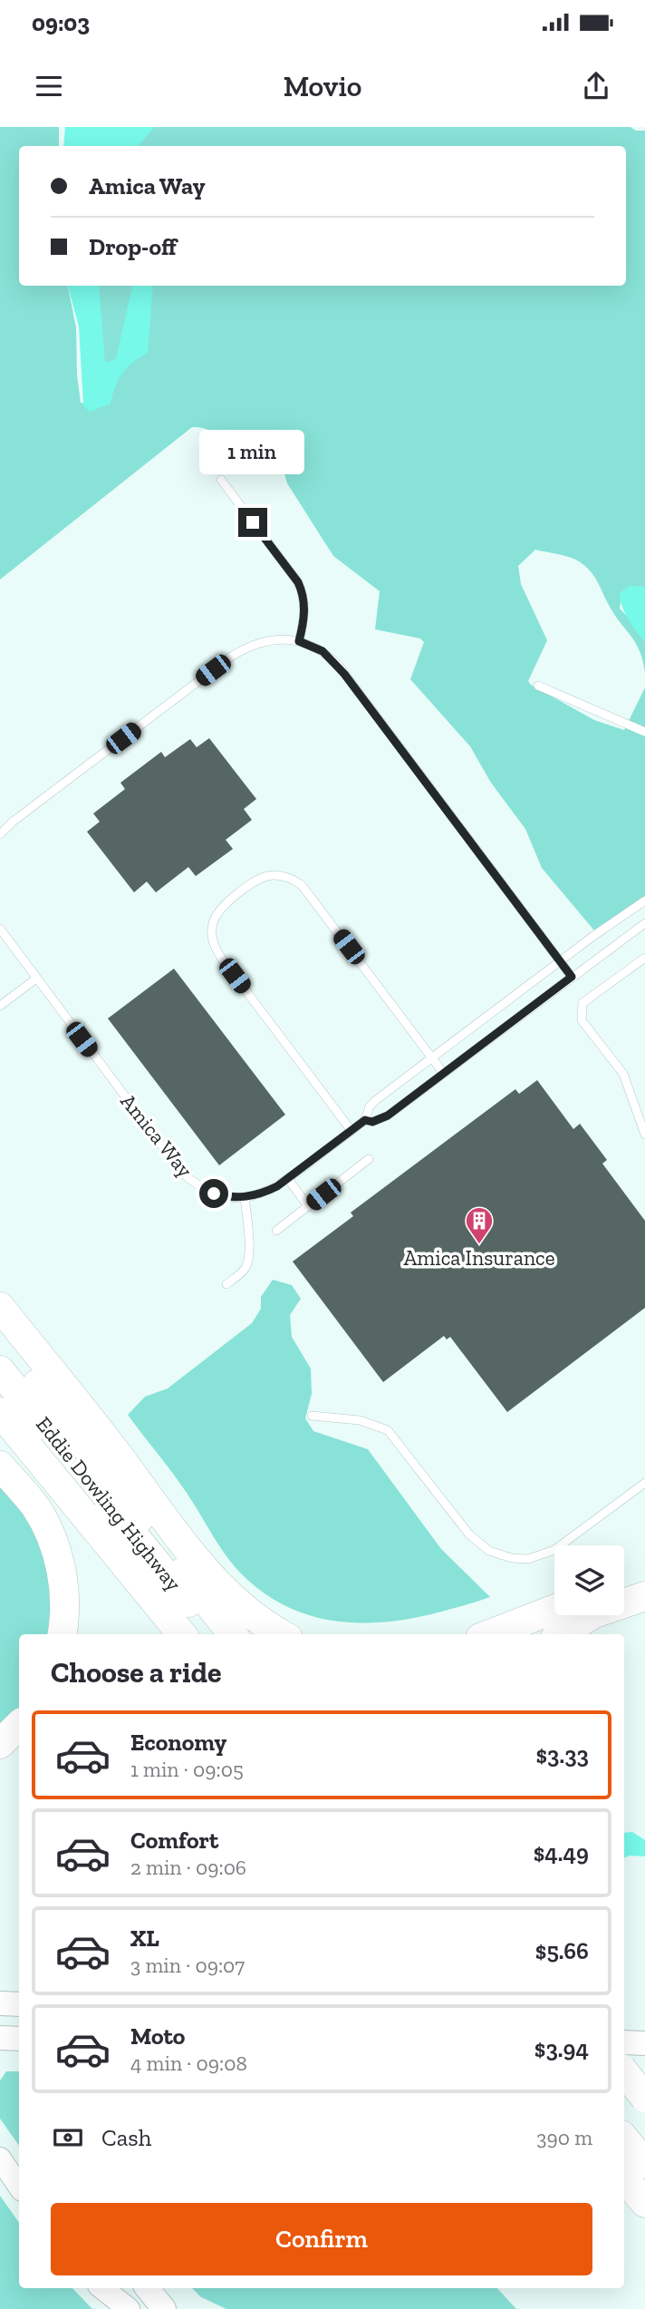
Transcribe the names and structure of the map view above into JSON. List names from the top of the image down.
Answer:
{
  "streets": {
    "highway": ["Eddie Dowling Highway"],
    "lane": ["Amica Way"]
  },
  "places": {
    "building": ["Amica Insurance"]
  },
  "page": {
    "status": "09:03",
    "header": "Movio",
    "banner": ["Amica Way", "Drop-off"],
    "bubble": "1 min",
    "heading": "Choose a ride",
    "list": [
      {
        "name": "Economy",
        "note": "1 min · 09:05",
        "value": "$3.33"
      },
      {
        "name": "Comfort",
        "note": "2 min · 09:06",
        "value": "$4.49"
      },
      {
        "name": "XL",
        "note": "3 min · 09:07",
        "value": "$5.66"
      },
      {
        "name": "Moto",
        "note": "4 min · 09:08",
        "value": "$3.94"
      }
    ],
    "pay": ["Cash", "390 m"],
    "buttons": "Confirm"
  }
}
